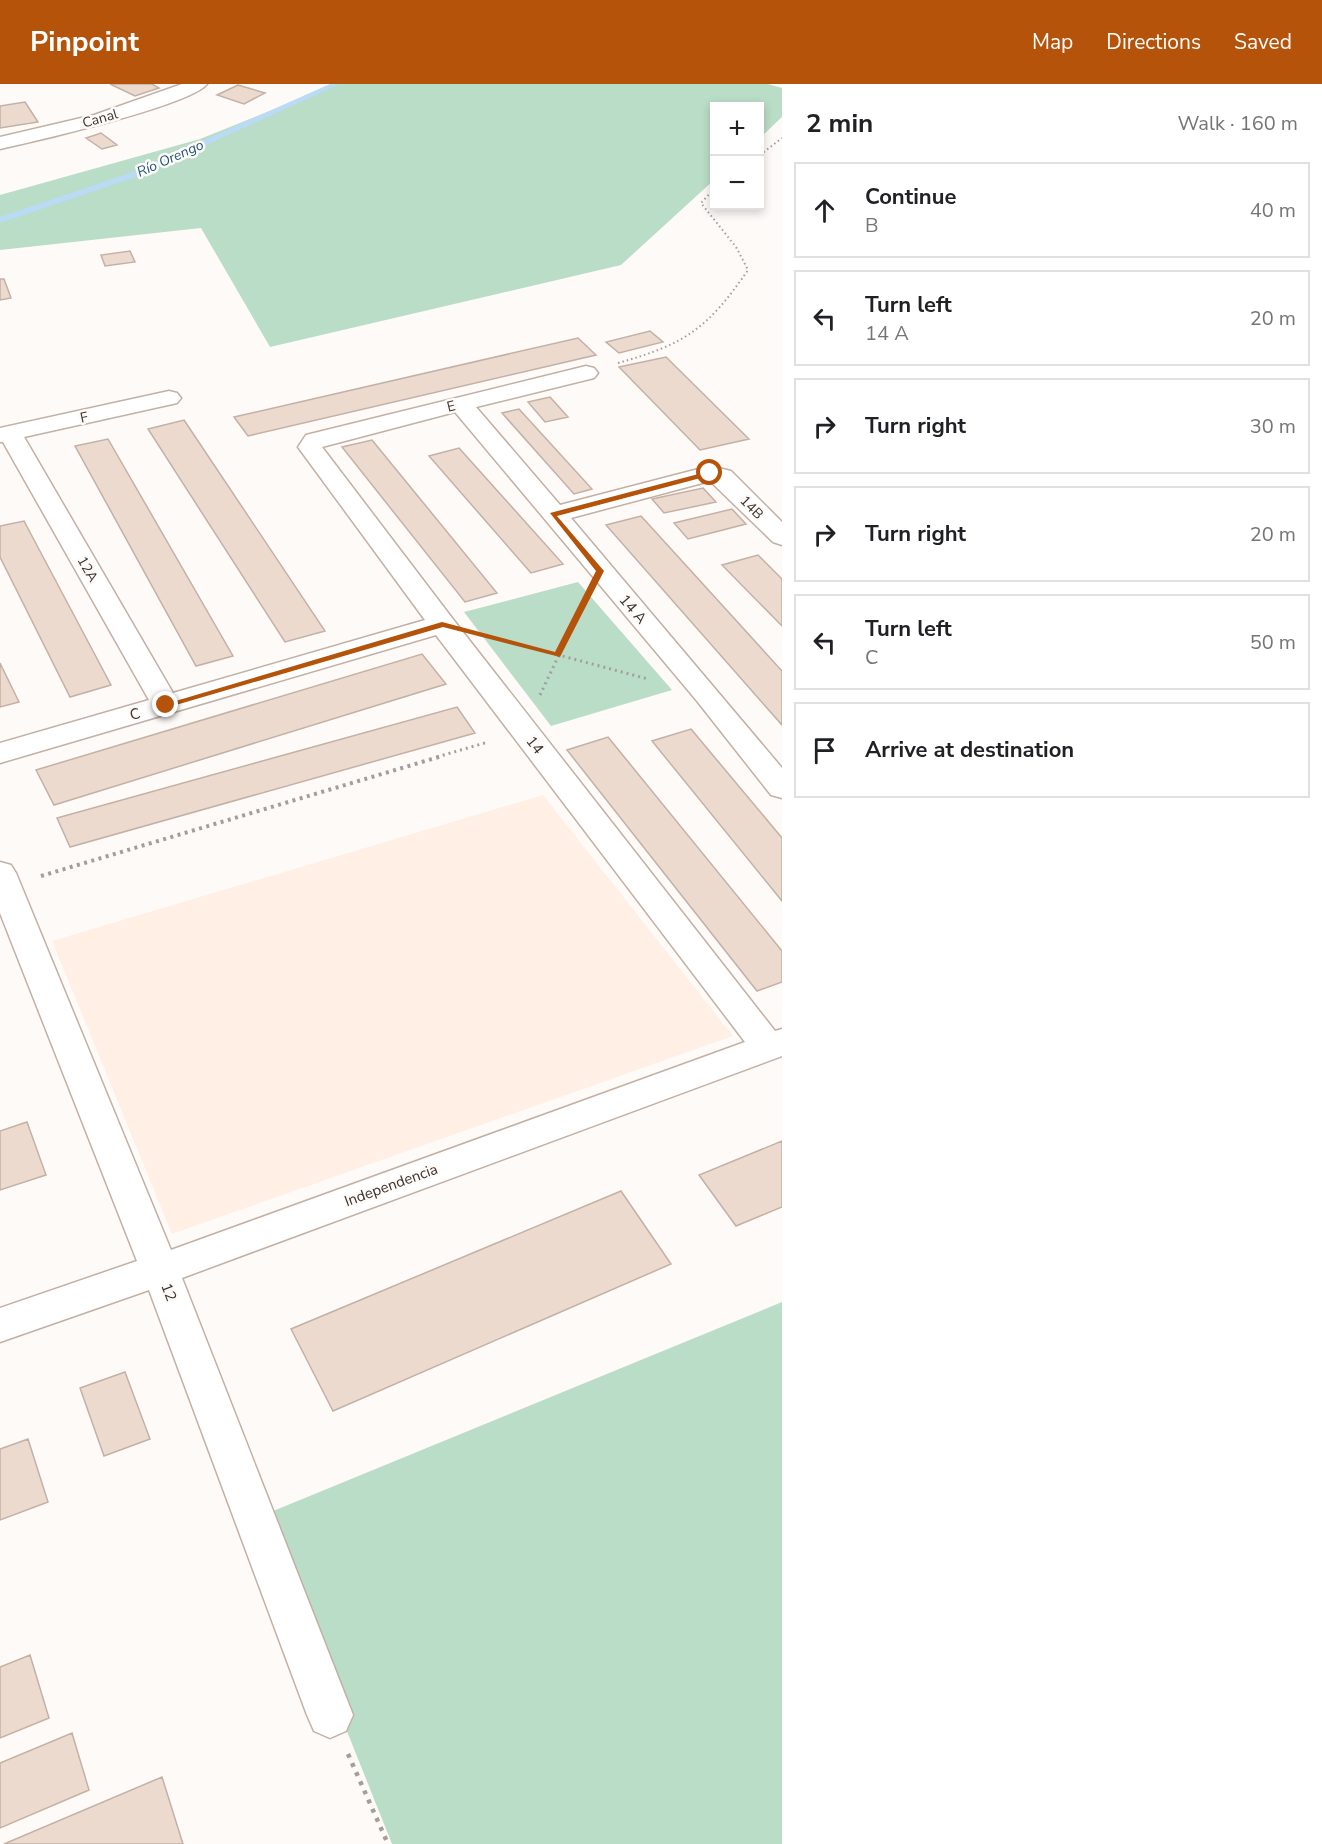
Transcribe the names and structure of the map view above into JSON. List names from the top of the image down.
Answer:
{
  "streets": {
    "street": [
      "Canal",
      "E",
      "F",
      "14B",
      "12A",
      "14 A",
      "C",
      "14",
      "Independencia",
      "12"
    ]
  },
  "crossings": [
    ["E", "14 A"],
    ["E", "14"],
    ["F", "12A"],
    ["14B", "14 A"],
    ["12A", "C"],
    ["C", "14"],
    ["14", "Independencia"],
    ["Independencia", "12"]
  ],
  "water": ["Río Orengo"],
  "page": {
    "header": "Pinpoint",
    "nav": ["Map", "Directions", "Saved"],
    "heading": ["2 min", "Walk · 160 m"],
    "map_buttons": ["+", "−"],
    "list": [
      ["Continue", "B", "40 m"],
      ["Turn left", "14 A", "20 m"],
      ["Turn right", "30 m"],
      ["Turn right", "20 m"],
      ["Turn left", "C", "50 m"],
      "Arrive at destination"
    ]
  }
}
